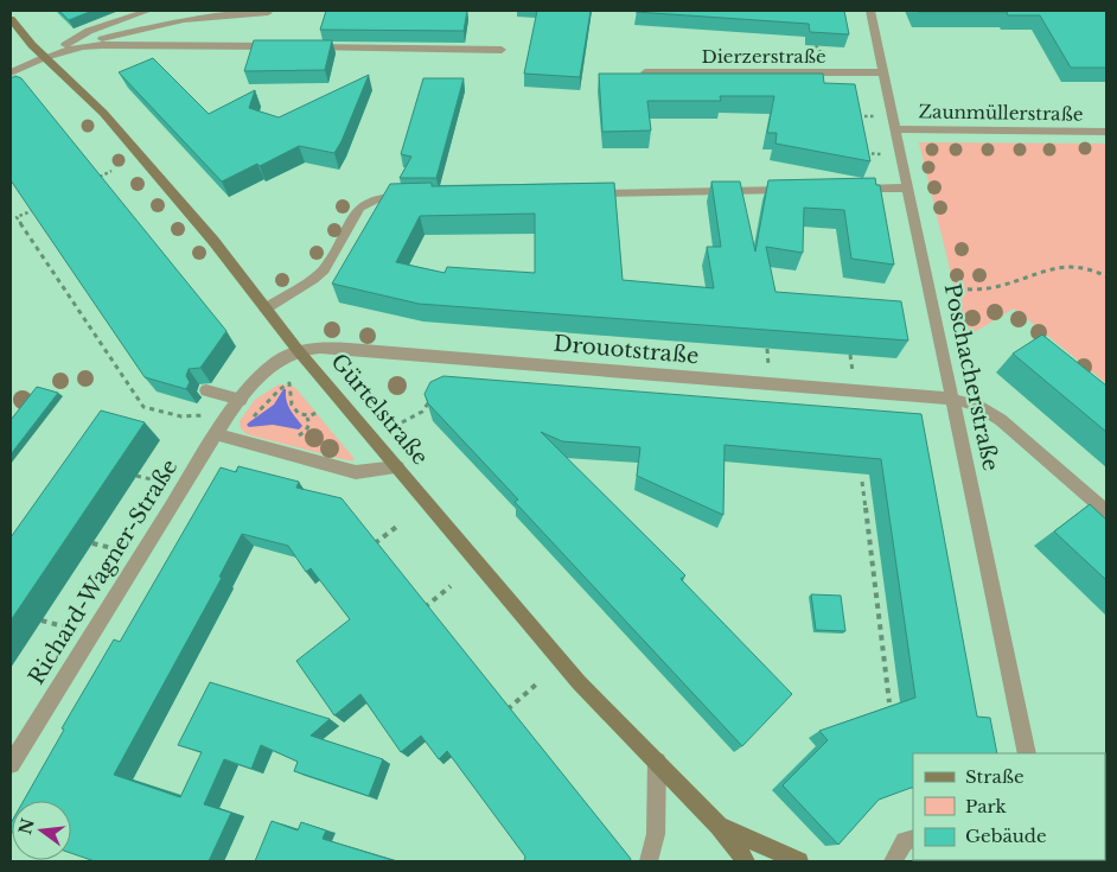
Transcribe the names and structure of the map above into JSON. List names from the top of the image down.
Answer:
{
  "streets": {
    "main road": ["Gürtelstraße"],
    "street": [
      "Dierzerstraße",
      "Zaunmüllerstraße",
      "Drouotstraße",
      "Poschacherstraße",
      "Richard-Wagner-Straße"
    ]
  },
  "crossings": [
    ["Dierzerstraße", "Poschacherstraße"],
    ["Zaunmüllerstraße", "Poschacherstraße"],
    ["Drouotstraße", "Poschacherstraße"],
    ["Drouotstraße", "Gürtelstraße"],
    ["Drouotstraße", "Richard-Wagner-Straße"],
    ["Gürtelstraße", "Richard-Wagner-Straße"]
  ],
  "legend": ["Straße", "Park", "Gebäude"],
  "north": "left"
}
